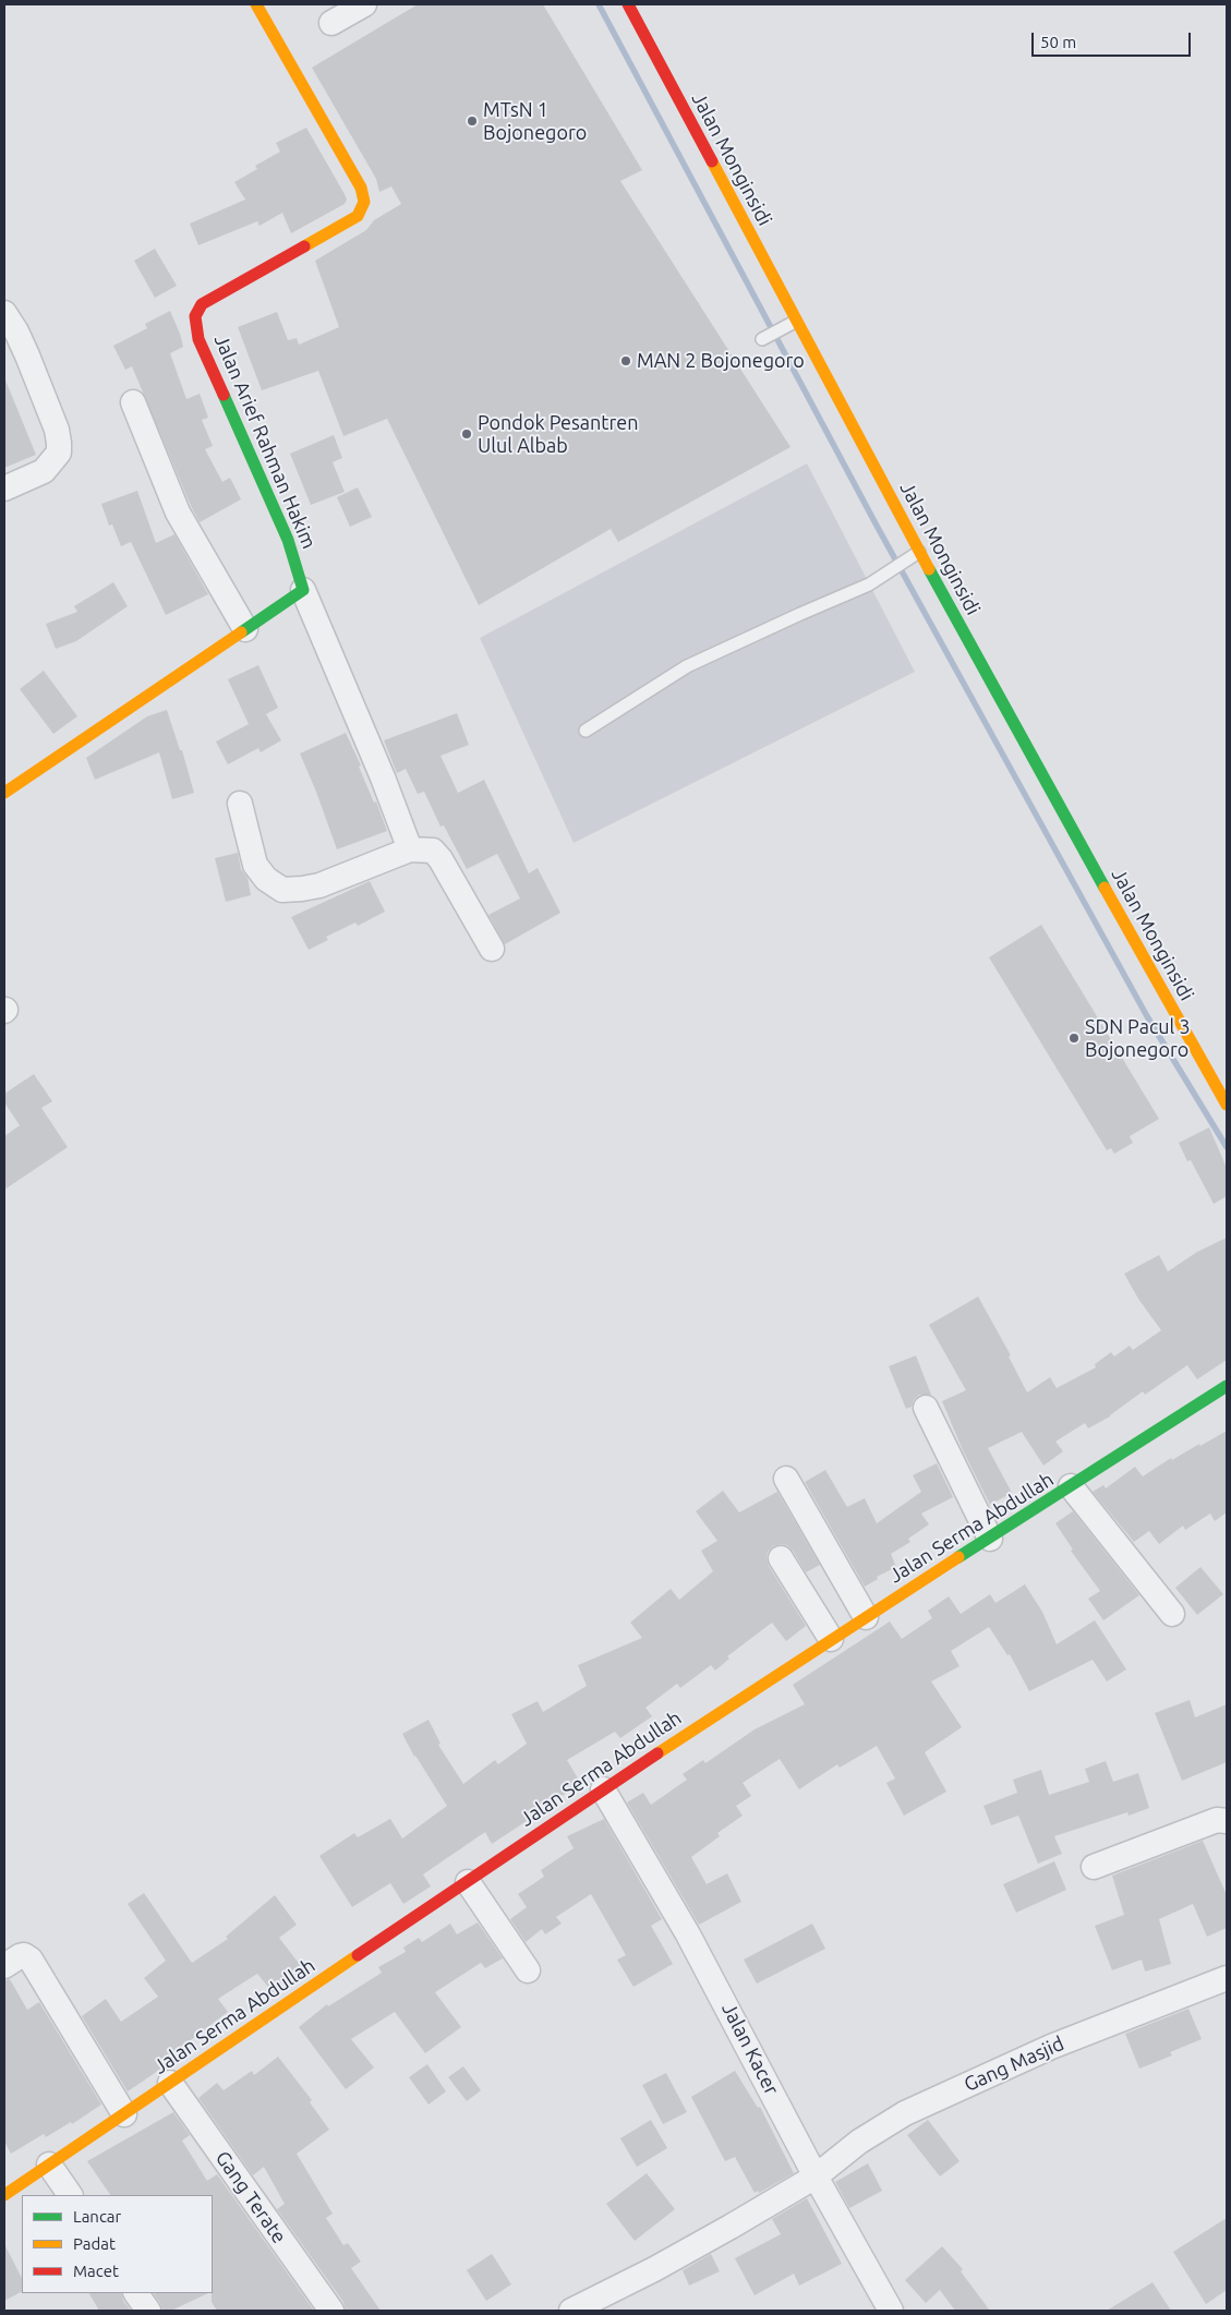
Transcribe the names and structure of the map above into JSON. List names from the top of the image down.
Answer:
{
  "streets": {
    "main road": ["Jalan Monginsidi", "Jalan Arief Rahman Hakim", "Jalan Serma Abdullah"],
    "street": ["Jalan Kacer", "Gang Masjid", "Gang Terate"]
  },
  "crossings": [
    ["Jalan Serma Abdullah", "Jalan Kacer"],
    ["Jalan Serma Abdullah", "Gang Terate"],
    ["Jalan Kacer", "Gang Masjid"]
  ],
  "places": [
    "MTsN 1 Bojonegoro",
    "MAN 2 Bojonegoro",
    "Pondok Pesantren Ulul Albab",
    "SDN Pacul 3 Bojonegoro"
  ],
  "legend": ["Lancar", "Padat", "Macet"],
  "scale_bar": "50 m"
}
